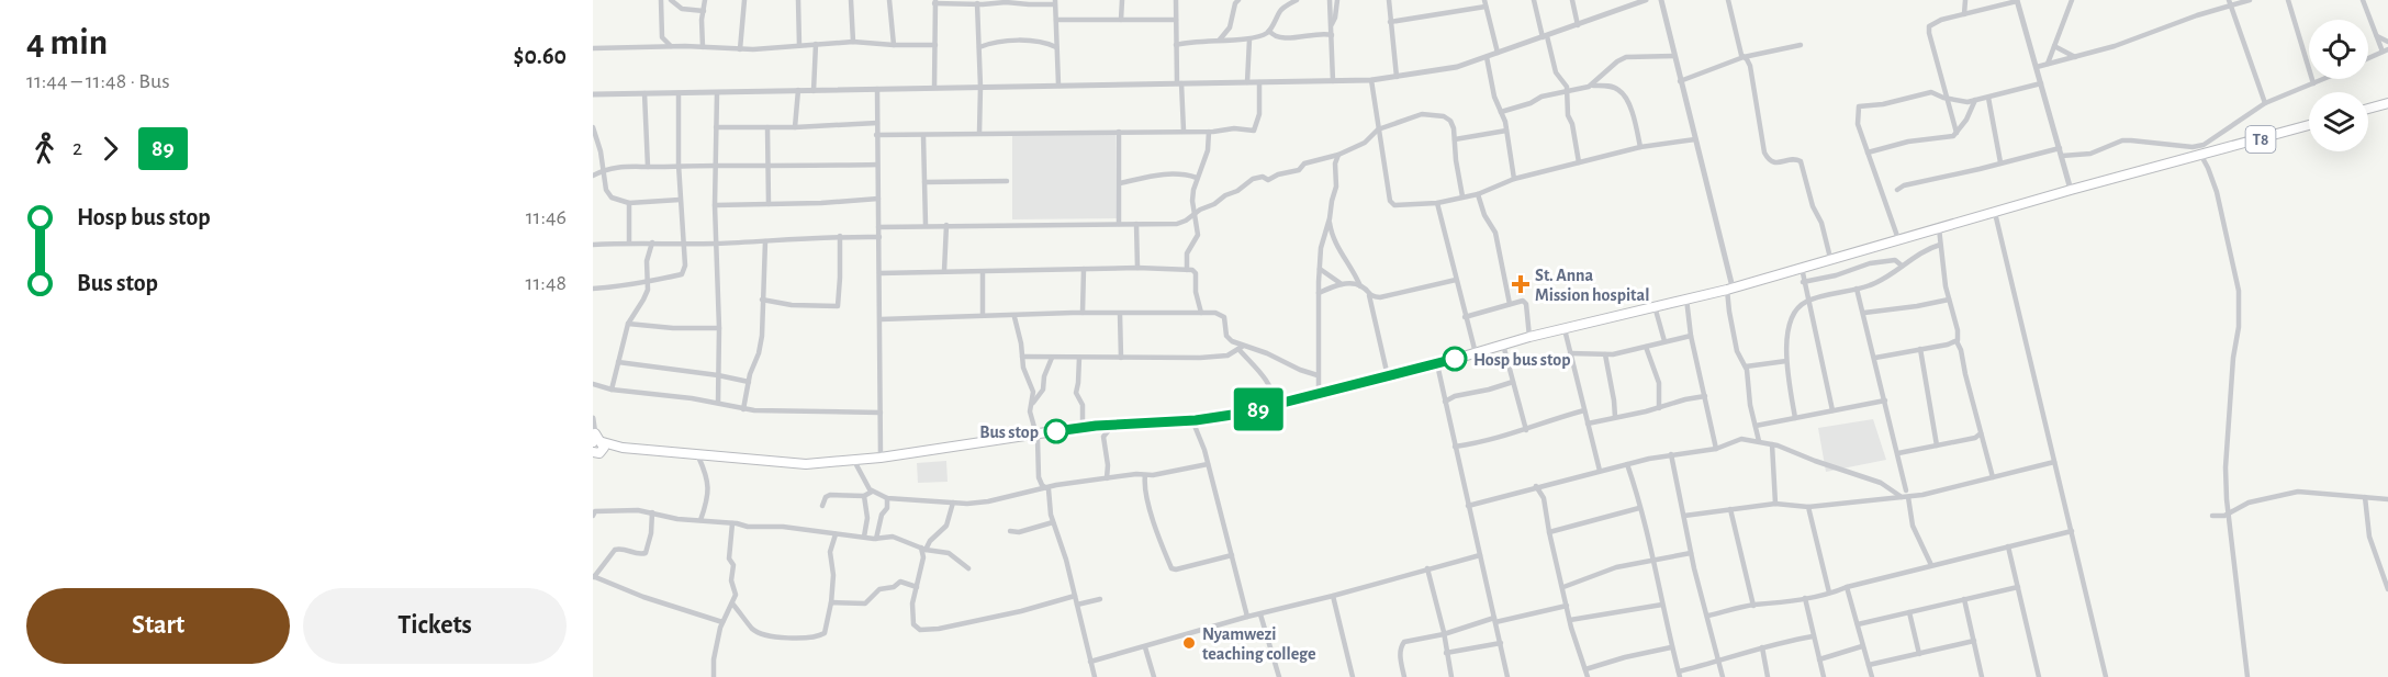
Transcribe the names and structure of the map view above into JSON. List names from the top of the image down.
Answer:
{
  "streets": {
    "highway": ["T8"]
  },
  "places": {
    "health": ["St. Anna Mission hospital"],
    "other": ["Hosp bus stop", "Bus stop", "Nyamwezi teaching college"]
  },
  "lines": ["bus line 89"],
  "page": {
    "heading": ["4 min", "11:44 – 11:48 · Bus", "$0.60"],
    "on_map": "89",
    "legs": ["2", "89"],
    "list": [
      {
        "name": "Hosp bus stop",
        "value": "11:46"
      },
      {
        "name": "Bus stop",
        "value": "11:48"
      }
    ],
    "buttons": ["Start", "Tickets"]
  }
}
